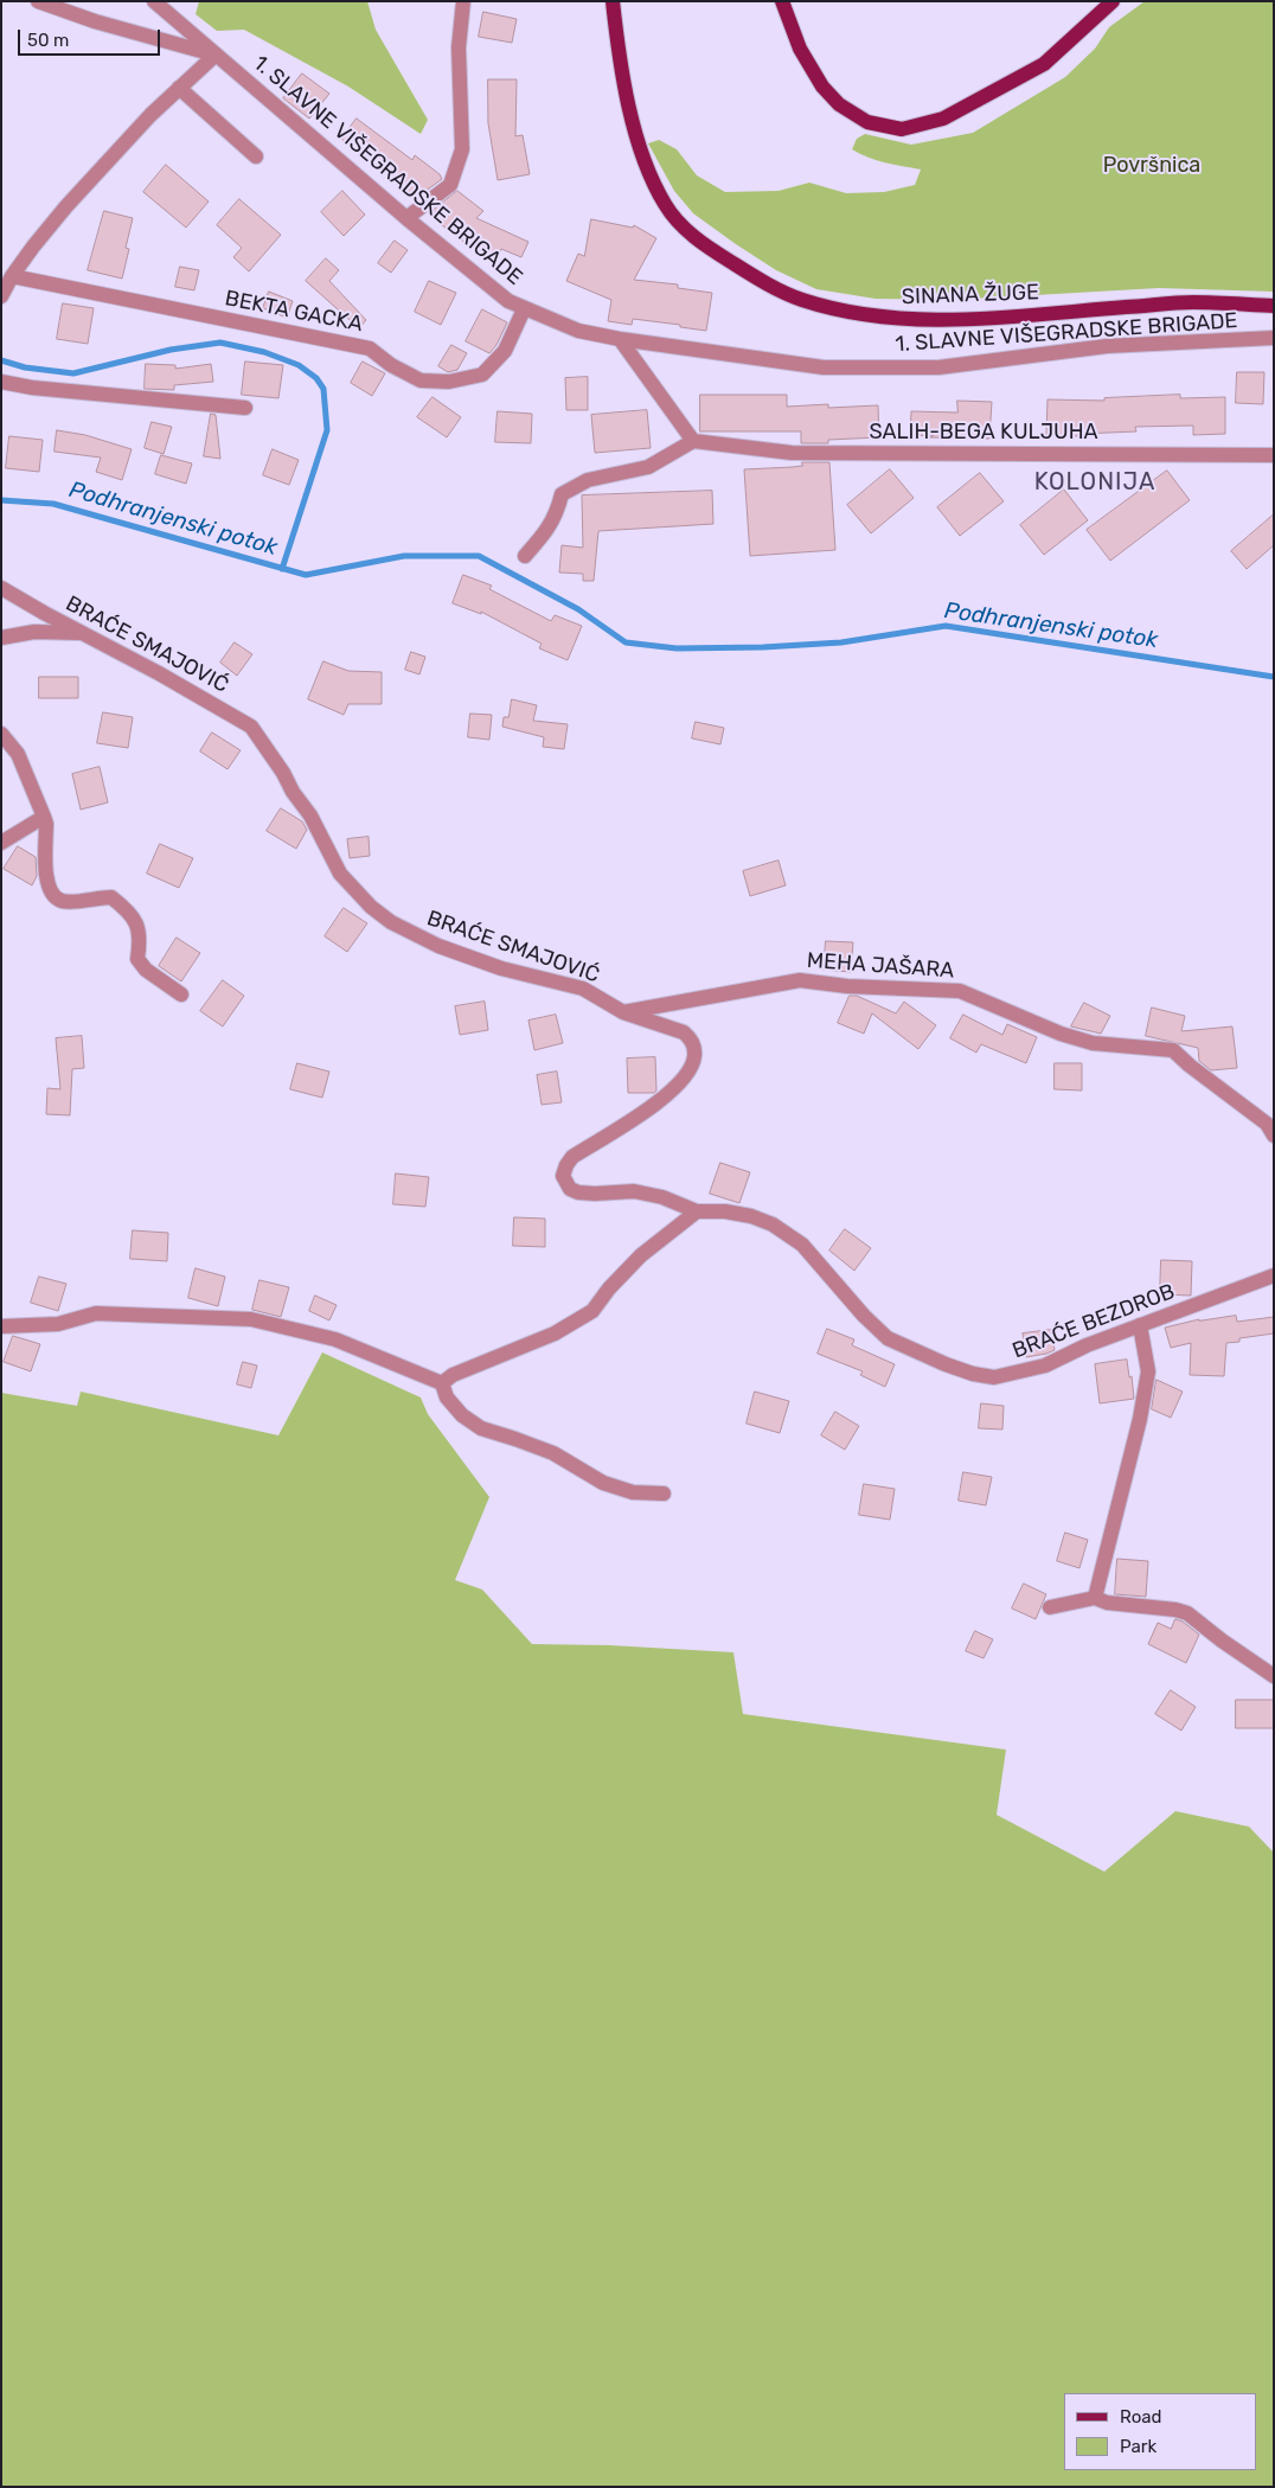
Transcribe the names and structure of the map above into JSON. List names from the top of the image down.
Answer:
{
  "streets": {
    "main road": ["SINANA ŽUGE"],
    "street": [
      "1. SLAVNE VIŠEGRADSKE BRIGADE",
      "BEKTA GACKA",
      "SALIH-BEGA KULJUHA",
      "BRAĆE SMAJOVIĆ",
      "MEHA JAŠARA",
      "BRAĆE BEZDROB"
    ]
  },
  "crossings": [
    ["1. SLAVNE VIŠEGRADSKE BRIGADE", "BEKTA GACKA"],
    ["BRAĆE SMAJOVIĆ", "MEHA JAŠARA"],
    ["BRAĆE SMAJOVIĆ", "BRAĆE BEZDROB"]
  ],
  "districts": ["KOLONIJA"],
  "water": ["Podhranjenski potok"],
  "parks": ["Površnica"],
  "legend": ["Road", "Park"],
  "scale_bar": "50 m"
}
